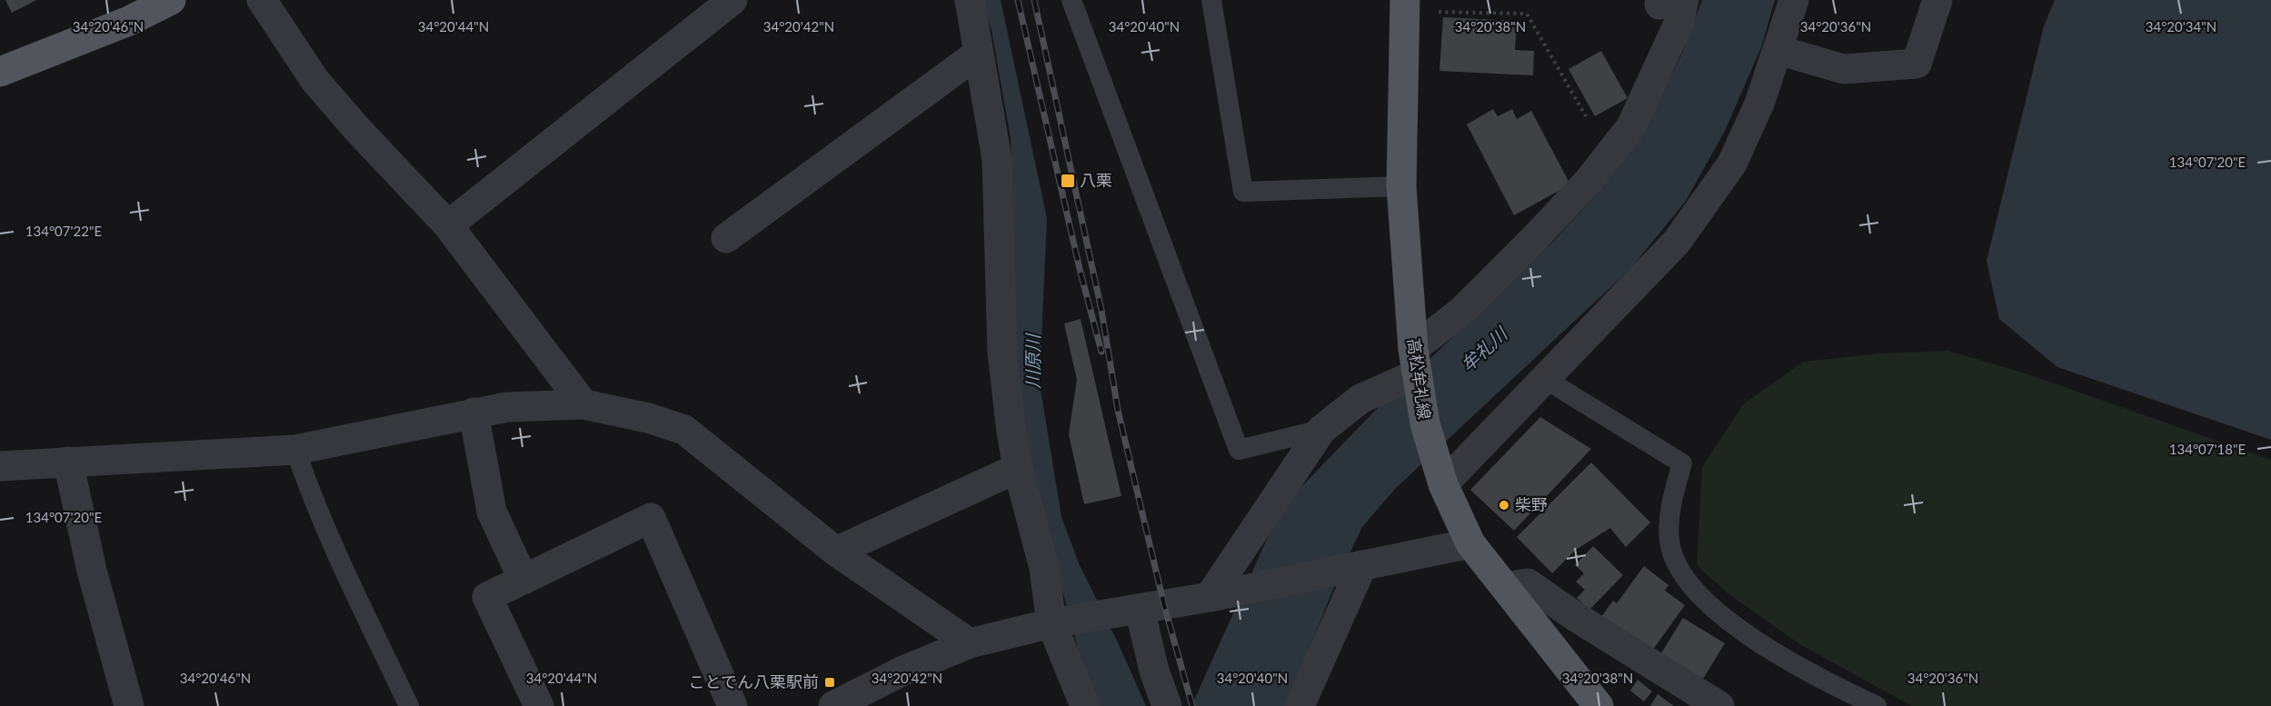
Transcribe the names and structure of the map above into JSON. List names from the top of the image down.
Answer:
{
  "streets": {
    "main road": ["高松牟礼線"]
  },
  "water": ["牟礼川", "川原川"],
  "places": {
    "transit": ["八栗", "ことでん八栗駅前"],
    "other": ["柴野"]
  },
  "coordinates": [
    "34°20'46\"N",
    "34°20'44\"N",
    "34°20'42\"N",
    "34°20'40\"N",
    "34°20'38\"N",
    "34°20'36\"N",
    "34°20'34\"N",
    "134°07'20\"E",
    "134°07'22\"E",
    "134°07'18\"E"
  ]
}
